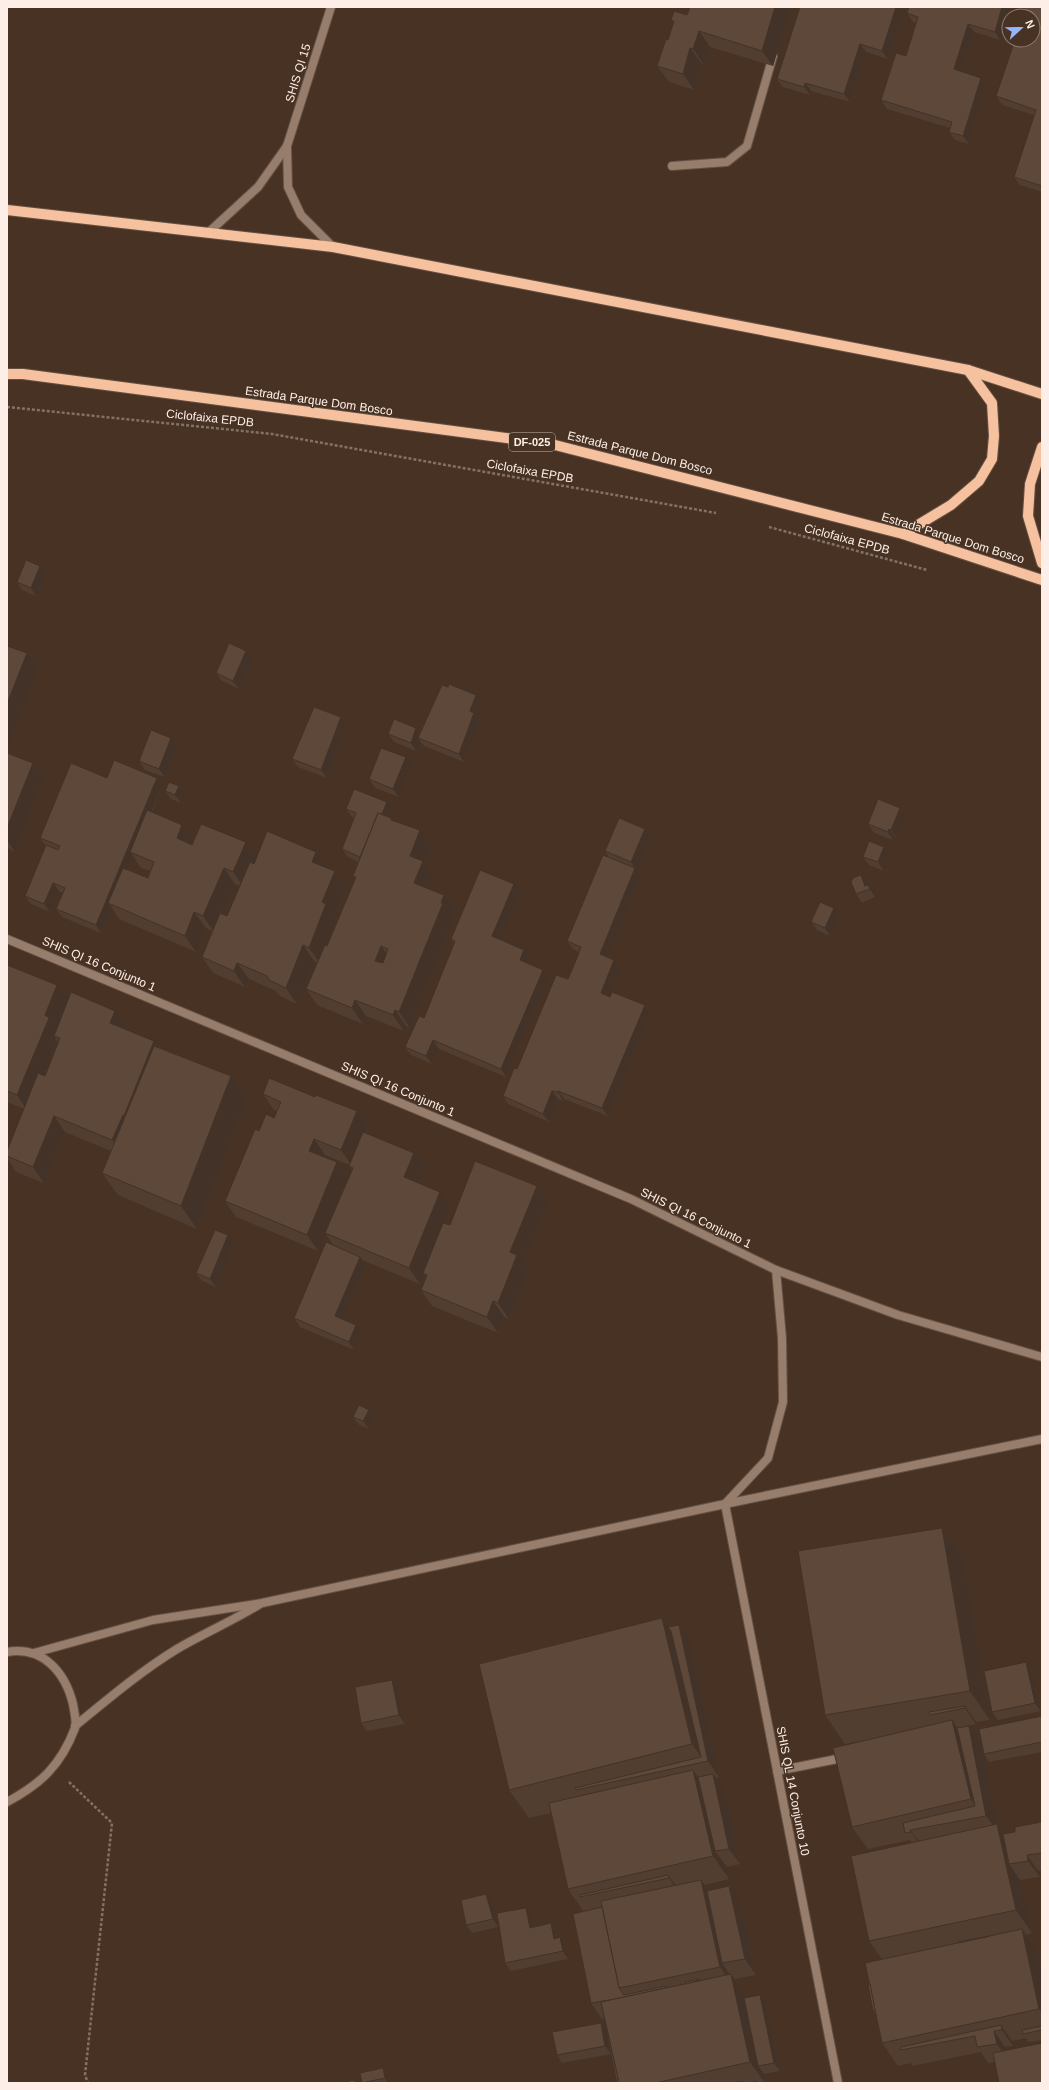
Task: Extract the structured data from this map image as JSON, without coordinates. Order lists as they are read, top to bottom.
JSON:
{
  "streets": {
    "main road": ["Estrada Parque Dom Bosco", "DF-025"],
    "street": ["SHIS QI 15", "SHIS QI 16 Conjunto 1", "SHIS QL 14 Conjunto 10"],
    "path": ["Ciclofaixa EPDB"]
  },
  "north": "right"
}
